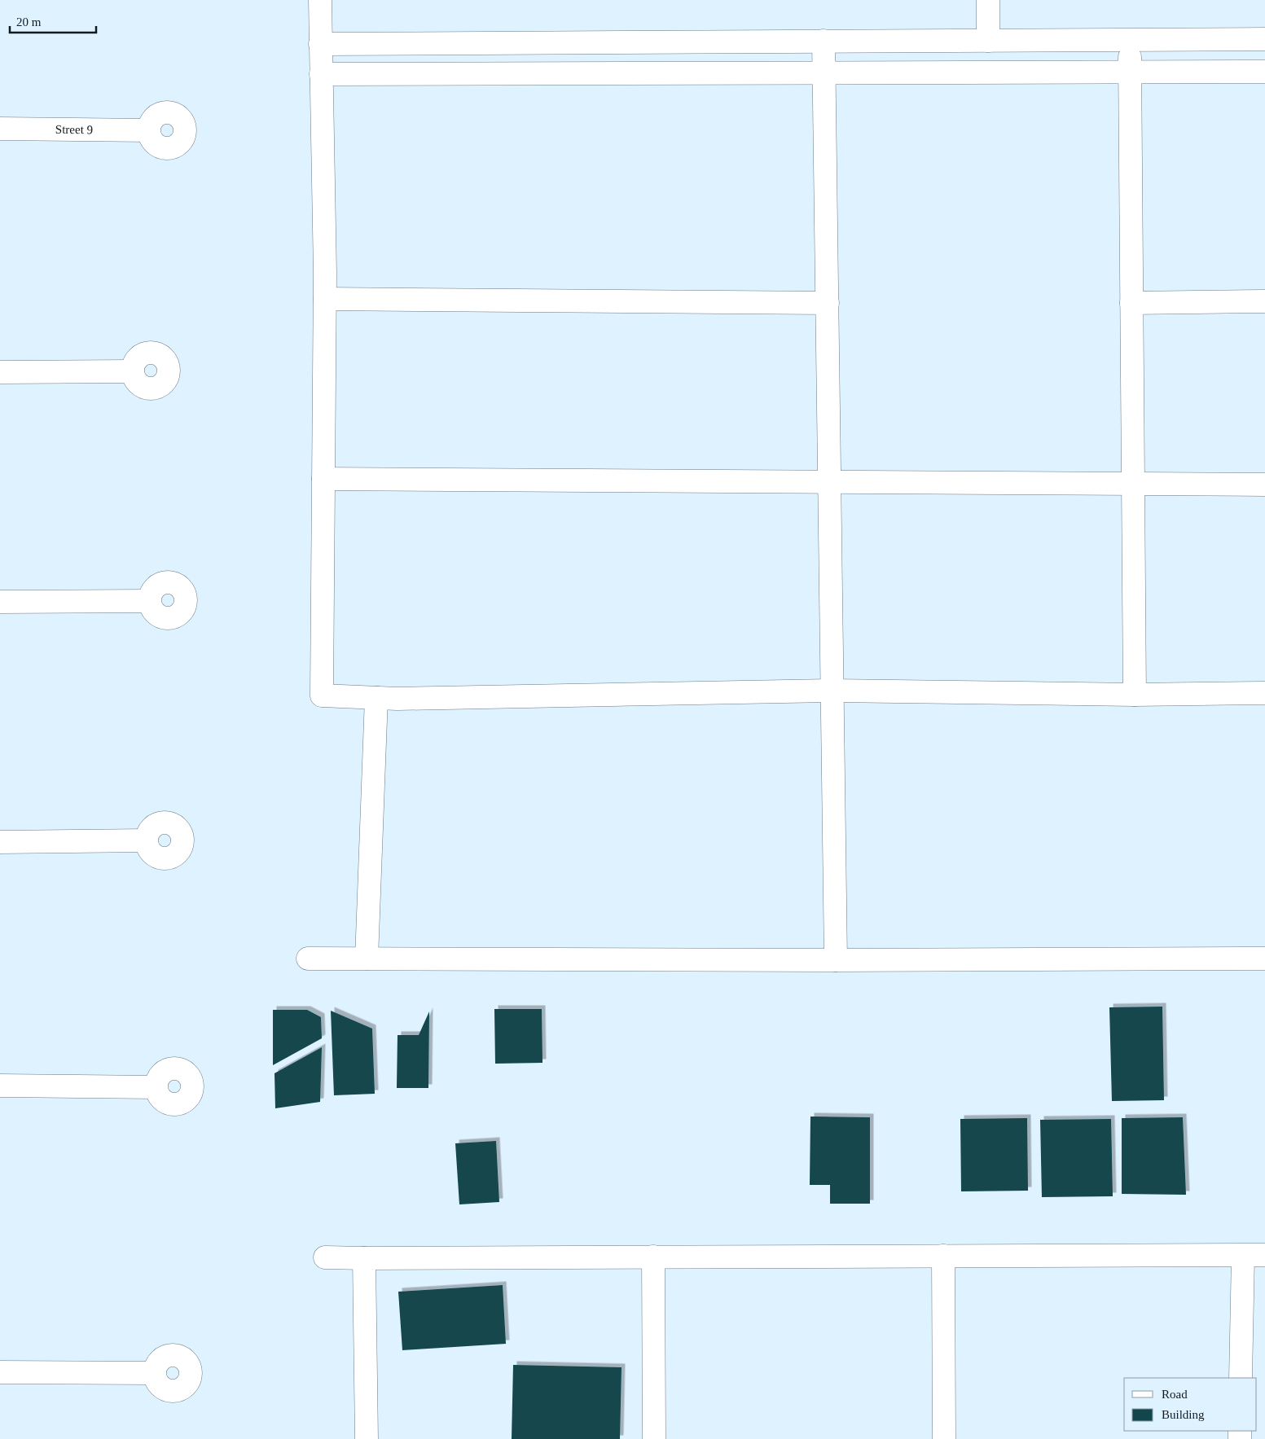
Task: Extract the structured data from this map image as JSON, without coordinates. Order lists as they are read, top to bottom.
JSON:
{
  "streets": {
    "street": ["Street 9"]
  },
  "legend": ["Road", "Building"],
  "scale_bar": "20 m"
}
